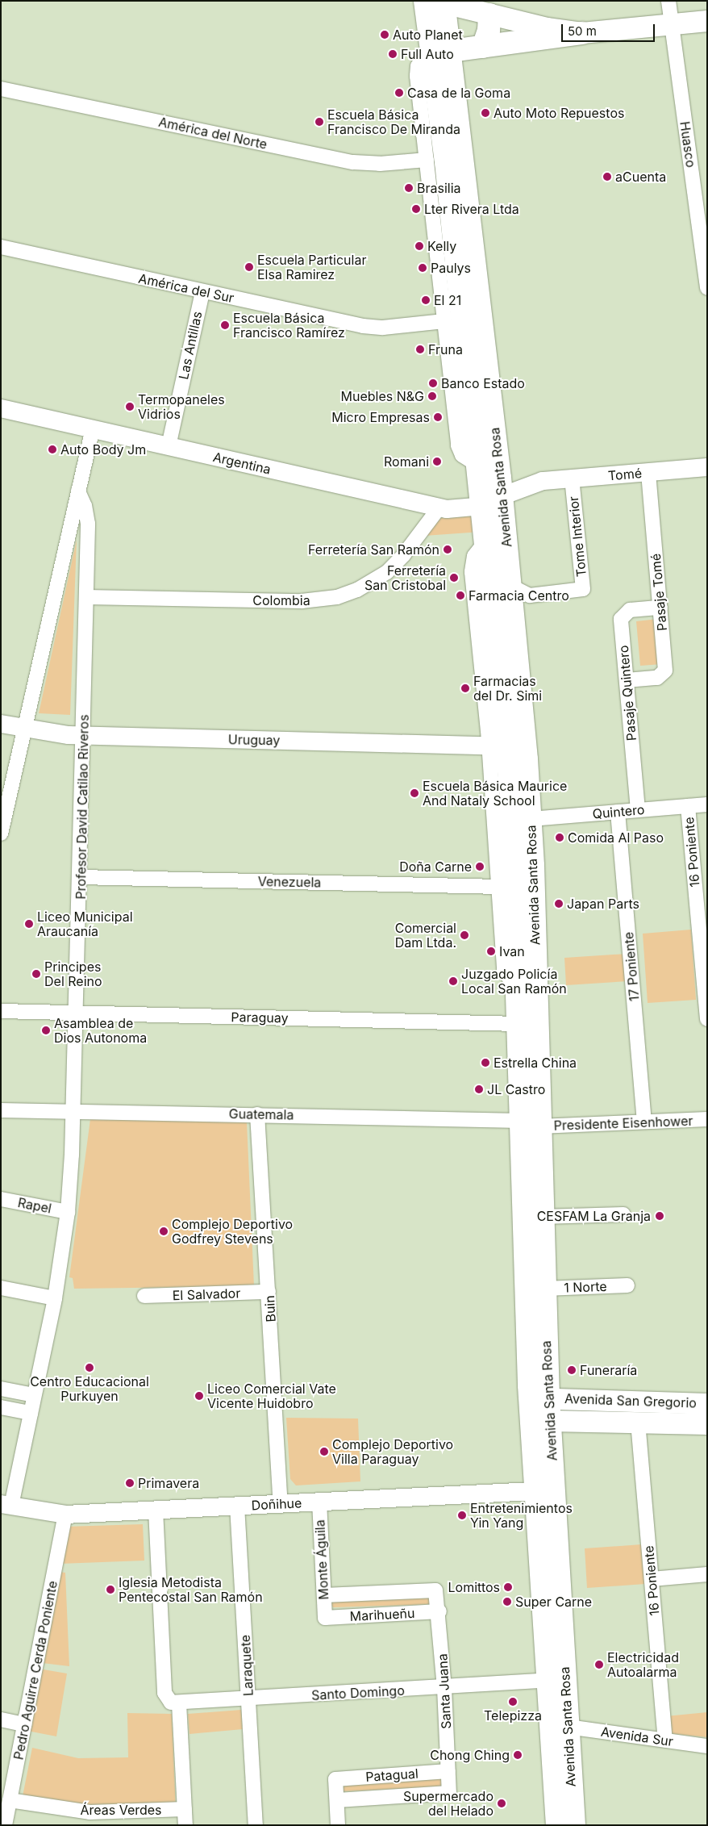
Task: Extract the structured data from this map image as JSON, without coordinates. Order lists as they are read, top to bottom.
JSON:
{
  "streets": {
    "main road": ["Avenida Santa Rosa", "Avenida San Gregorio"],
    "street": [
      "América del Norte",
      "Huasco",
      "América del Sur",
      "Las Antillas",
      "Argentina",
      "Tomé",
      "Tome Interior",
      "Pasaje Tomé",
      "Colombia",
      "Pasaje Quintero",
      "Uruguay",
      "Profesor David Catilao Riveros",
      "Quintero",
      "16 Poniente",
      "Venezuela",
      "17 Poniente",
      "Paraguay",
      "Guatemala",
      "Presidente Eisenhower",
      "Rapel",
      "1 Norte",
      "El Salvador",
      "Buin",
      "Doñihue",
      "Monte Águila",
      "Marihueñu",
      "Laraquete",
      "Pedro Aguirre Cerda Poniente",
      "Santa Juana",
      "Santo Domingo",
      "Avenida Sur",
      "Patagual",
      "Áreas Verdes"
    ]
  },
  "crossings": [
    ["América del Norte", "Avenida Santa Rosa"],
    ["América del Sur", "Las Antillas"],
    ["América del Sur", "Avenida Santa Rosa"],
    ["Las Antillas", "Argentina"],
    ["Argentina", "Tomé"],
    ["Argentina", "Avenida Santa Rosa"],
    ["Argentina", "Colombia"],
    ["Tomé", "Avenida Santa Rosa"],
    ["Tomé", "Tome Interior"],
    ["Tomé", "Pasaje Tomé"],
    ["Avenida Santa Rosa", "Tome Interior"],
    ["Avenida Santa Rosa", "Uruguay"],
    ["Avenida Santa Rosa", "Quintero"],
    ["Avenida Santa Rosa", "Venezuela"],
    ["Avenida Santa Rosa", "Paraguay"],
    ["Avenida Santa Rosa", "Guatemala"],
    ["Avenida Santa Rosa", "Presidente Eisenhower"],
    ["Avenida Santa Rosa", "1 Norte"],
    ["Avenida Santa Rosa", "Avenida San Gregorio"],
    ["Avenida Santa Rosa", "Doñihue"],
    ["Avenida Santa Rosa", "Santo Domingo"],
    ["Avenida Santa Rosa", "Avenida Sur"],
    ["Pasaje Tomé", "Pasaje Quintero"],
    ["Colombia", "Profesor David Catilao Riveros"],
    ["Pasaje Quintero", "Quintero"],
    ["Uruguay", "Profesor David Catilao Riveros"],
    ["Profesor David Catilao Riveros", "Venezuela"],
    ["Profesor David Catilao Riveros", "Paraguay"],
    ["Profesor David Catilao Riveros", "Guatemala"],
    ["Profesor David Catilao Riveros", "Rapel"],
    ["Profesor David Catilao Riveros", "Doñihue"],
    ["Quintero", "16 Poniente"],
    ["Quintero", "17 Poniente"],
    ["16 Poniente", "Avenida San Gregorio"],
    ["16 Poniente", "Avenida Sur"],
    ["17 Poniente", "Presidente Eisenhower"],
    ["Guatemala", "Presidente Eisenhower"],
    ["Guatemala", "Buin"],
    ["El Salvador", "Buin"],
    ["Buin", "Doñihue"],
    ["Doñihue", "Monte Águila"],
    ["Doñihue", "Laraquete"],
    ["Doñihue", "Pedro Aguirre Cerda Poniente"],
    ["Monte Águila", "Marihueñu"],
    ["Marihueñu", "Santa Juana"],
    ["Laraquete", "Santo Domingo"],
    ["Pedro Aguirre Cerda Poniente", "Áreas Verdes"],
    ["Santa Juana", "Santo Domingo"],
    ["Santa Juana", "Patagual"]
  ],
  "places": [
    "Auto Planet",
    "Full Auto",
    "Casa de la Goma",
    "Auto Moto Repuestos",
    "Escuela Básica Francisco De Miranda",
    "aCuenta",
    "Brasilia",
    "Lter Rivera Ltda",
    "Kelly",
    "Escuela Particular Elsa Ramirez",
    "Paulys",
    "El 21",
    "Escuela Básica Francisco Ramírez",
    "Fruna",
    "Banco Estado",
    "Muebles N&G",
    "Termopaneles Vidrios",
    "Micro Empresas",
    "Auto Body Jm",
    "Romani",
    "Ferretería San Ramón",
    "Ferretería San Cristobal",
    "Farmacia Centro",
    "Farmacias del Dr. Simi",
    "Escuela Básica Maurice And Nataly School",
    "Comida Al Paso",
    "Doña Carne",
    "Japan Parts",
    "Liceo Municipal Araucanía",
    "Comercial Dam Ltda.",
    "Ivan",
    "Principes Del Reino",
    "Juzgado Policía Local San Ramón",
    "Asamblea de Dios Autonoma",
    "Estrella China",
    "JL Castro",
    "CESFAM La Granja",
    "Complejo Deportivo Godfrey Stevens",
    "Centro Educacional Purkuyen",
    "Funeraría",
    "Liceo Comercial Vate Vicente Huidobro",
    "Complejo Deportivo Villa Paraguay",
    "Primavera",
    "Entretenimientos Yin Yang",
    "Lomittos",
    "Iglesia Metodista Pentecostal San Ramón",
    "Super Carne",
    "Electricidad Autoalarma",
    "Telepizza",
    "Chong Ching",
    "Supermercado del Helado"
  ],
  "scale_bar": "50 m"
}
